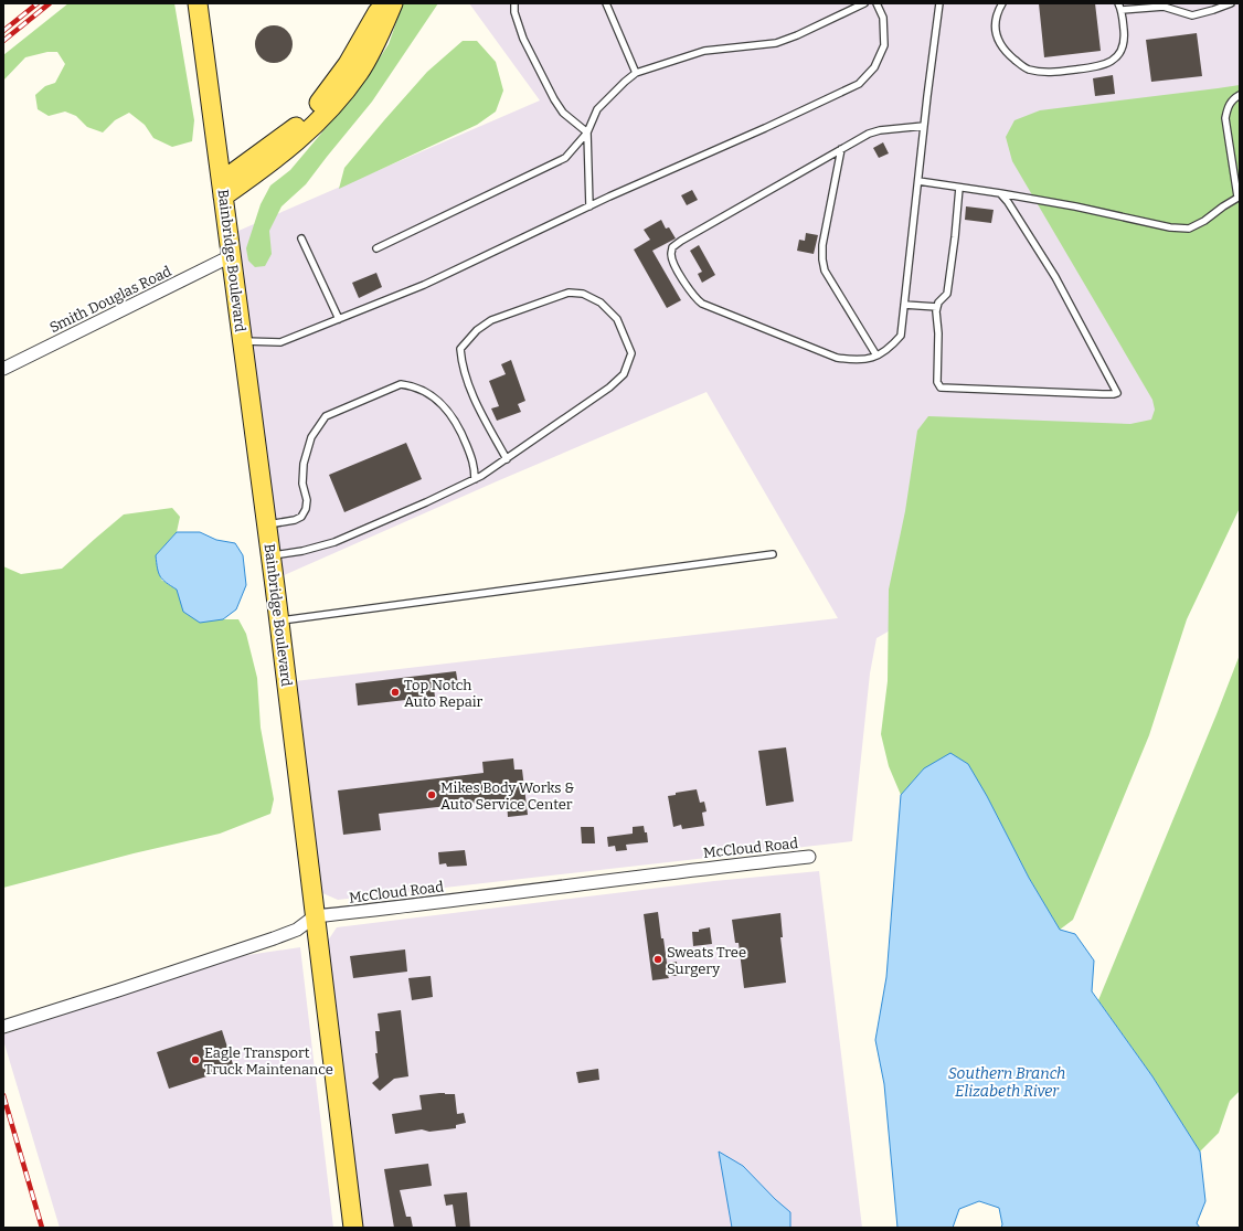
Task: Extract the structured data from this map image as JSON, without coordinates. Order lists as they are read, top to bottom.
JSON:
{
  "streets": {
    "main road": ["Bainbridge Boulevard"],
    "street": ["Smith Douglas Road", "McCloud Road"]
  },
  "crossings": [
    ["Bainbridge Boulevard", "Smith Douglas Road"],
    ["Bainbridge Boulevard", "McCloud Road"]
  ],
  "water": ["Southern Branch Elizabeth River"],
  "places": [
    "Top Notch Auto Repair",
    "Mikes Body Works & Auto Service Center",
    "Sweats Tree Surgery",
    "Eagle Transport Truck Maintenance"
  ]
}
